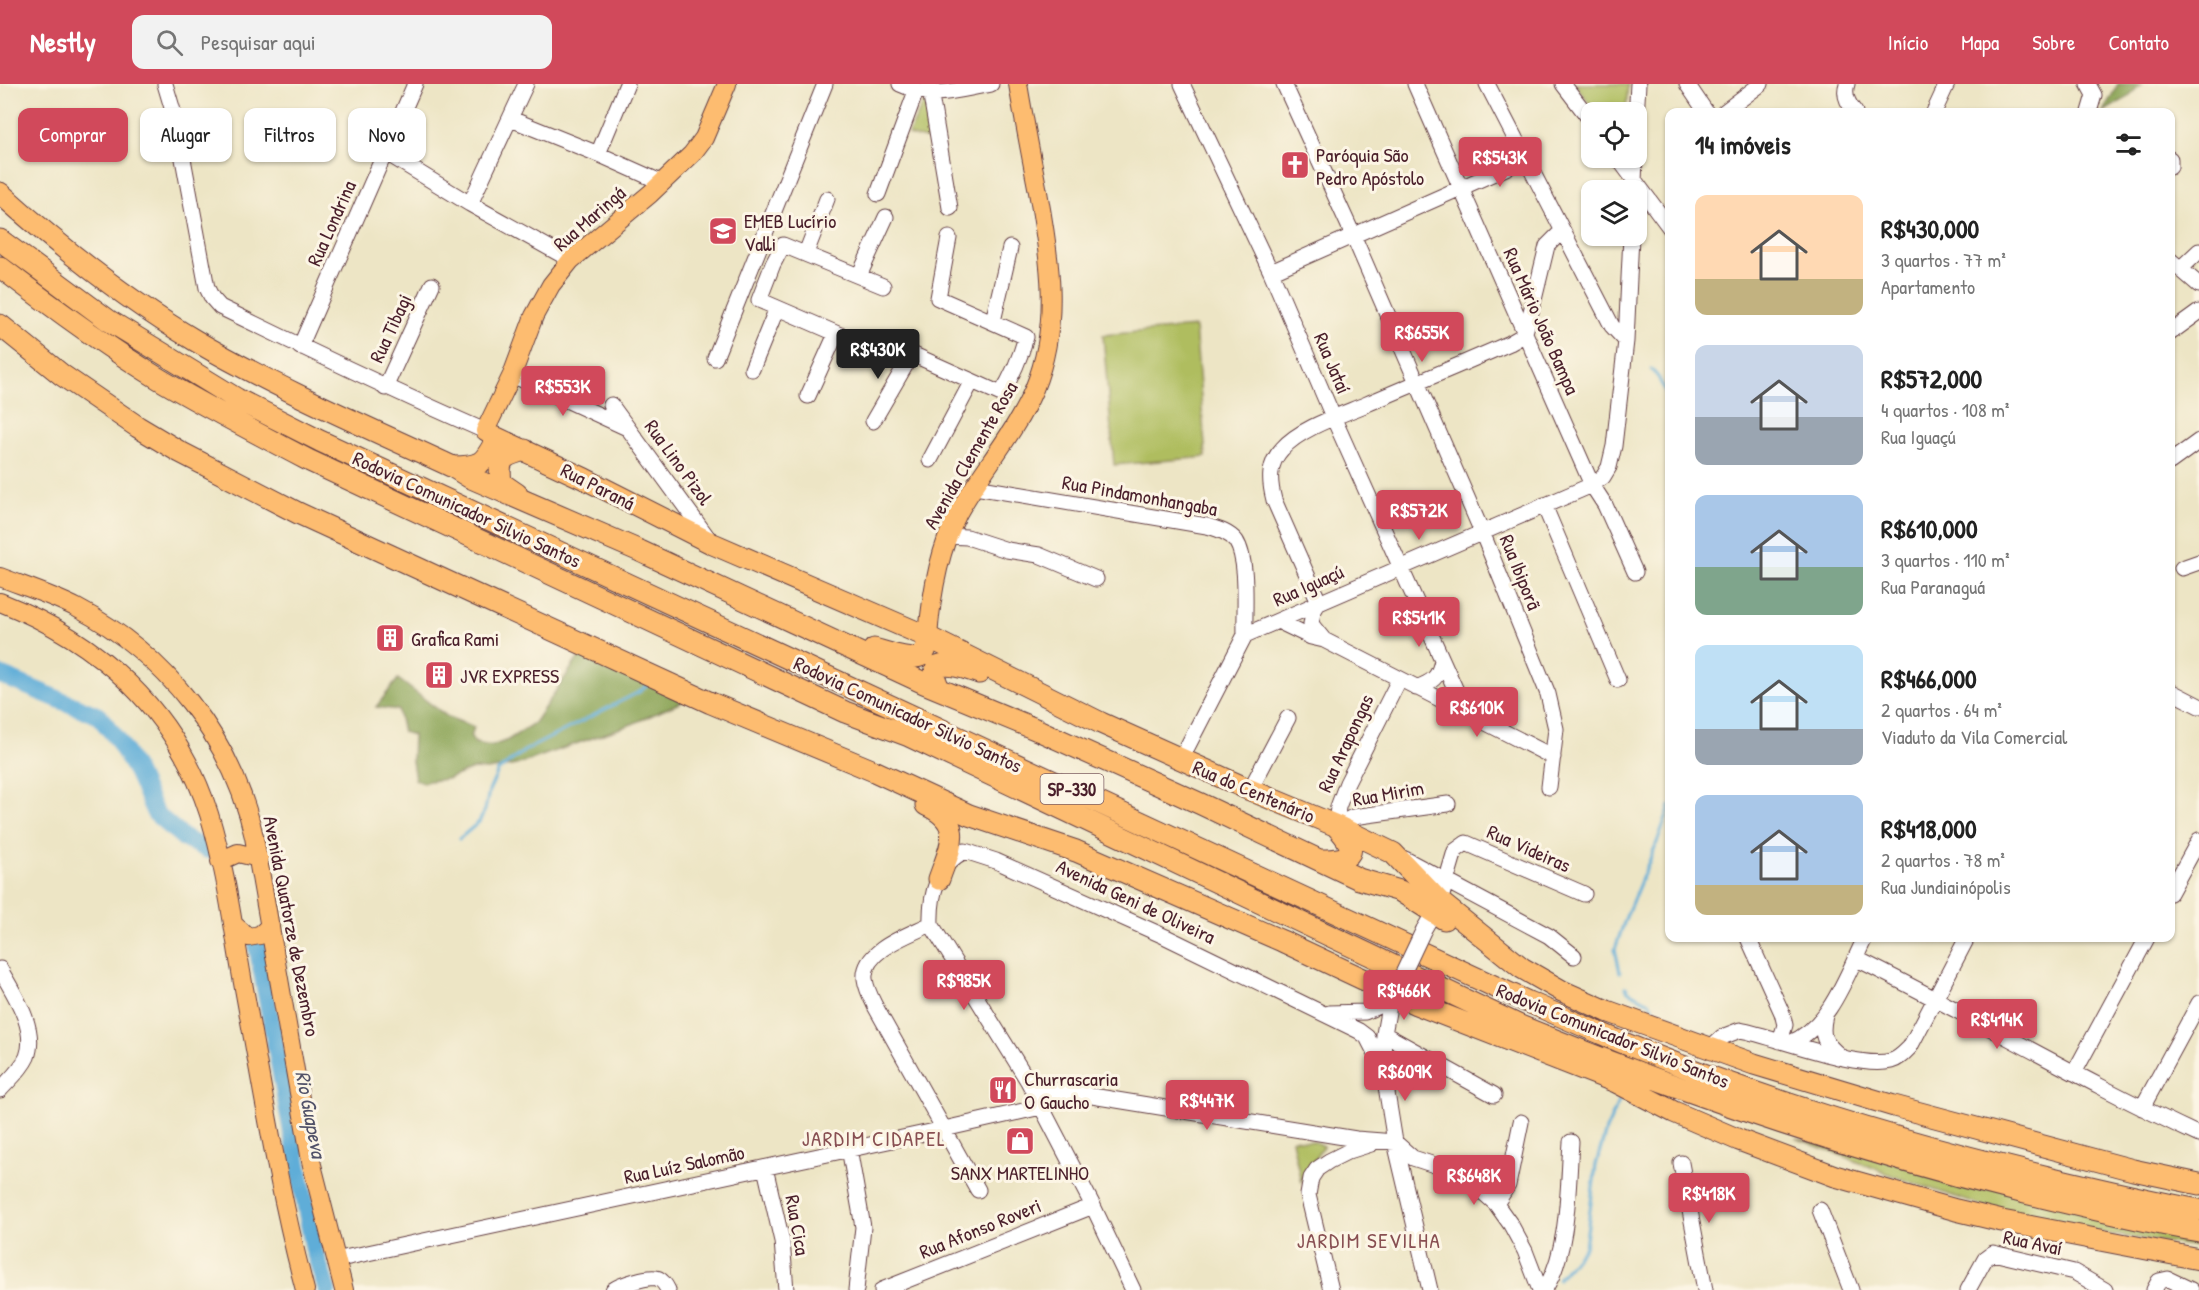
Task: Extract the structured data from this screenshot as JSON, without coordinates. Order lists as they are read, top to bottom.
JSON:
{
  "streets": {
    "highway": [
      "Rua Paraná",
      "Rodovia Comunicador Silvio Santos",
      "SP-330",
      "Rua do Centenário"
    ],
    "main road": ["Rua Maringá", "Avenida Clemente Rosa", "Avenida Quatorze de Dezembro"],
    "street": [
      "Rua Londrina",
      "Rua Mário João Bampa",
      "Rua Tibagi",
      "Rua Jataí",
      "Rua Lino Pizol",
      "Rua Pindamonhangaba",
      "Rua Ibiporã",
      "Rua Iguaçú",
      "Rua Arapongas",
      "Rua Mirim",
      "Rua Videiras",
      "Avenida Geni de Oliveira",
      "Rua Luíz Salomão",
      "Rua Cica",
      "Rua Afonso Roveri",
      "Rua Avaí"
    ]
  },
  "crossings": [
    ["Rua Maringá", "Rua Paraná"],
    ["Rua Londrina", "Rua Paraná"],
    ["Rua Mário João Bampa", "Rua Iguaçú"],
    ["Rua Tibagi", "Rua Paraná"],
    ["Rua Jataí", "Rua Iguaçú"],
    ["Avenida Clemente Rosa", "Rua Paraná"],
    ["Avenida Clemente Rosa", "Rua Pindamonhangaba"],
    ["Avenida Clemente Rosa", "Rua do Centenário"],
    ["Rua Lino Pizol", "Rua Paraná"],
    ["Rua Paraná", "Rua do Centenário"],
    ["Rua Pindamonhangaba", "Rua Iguaçú"],
    ["Rua Ibiporã", "Rua Iguaçú"],
    ["Rua Arapongas", "Rua do Centenário"],
    ["Rua Arapongas", "Rua Mirim"],
    ["Rua do Centenário", "Rua Mirim"],
    ["Rua do Centenário", "Rua Videiras"],
    ["Avenida Quatorze de Dezembro", "Rua Luíz Salomão"],
    ["Rua Luíz Salomão", "Rua Cica"]
  ],
  "districts": ["JARDIM CIDAPEL", "JARDIM SEVILHA"],
  "water": ["Rio Guapeva"],
  "places": {
    "church": ["Paróquia São Pedro Apóstolo"],
    "school or university": ["EMEB Lucírio Valli"],
    "building": ["Grafica Rami", "JVR EXPRESS"],
    "restaurant": ["Churrascaria O Gaucho"],
    "shop": ["SANX MARTELINHO"]
  },
  "page": {
    "header": "Nestly",
    "search": "Pesquisar aqui",
    "nav": [
      "Início",
      "Mapa",
      "Sobre",
      "Contato"
    ],
    "chip": [
      "Comprar",
      "Alugar",
      "Filtros",
      "Novo"
    ],
    "heading": "14 imóveis",
    "price": [
      "R$543K",
      "R$655K",
      "R$430K",
      "R$553K",
      "R$572K",
      "R$541K",
      "R$610K",
      "R$985K",
      "R$466K",
      "R$414K",
      "R$609K",
      "R$447K",
      "R$648K",
      "R$418K"
    ],
    "list": [
      {
        "name": "R$430,000",
        "note": "3 quartos · 77 m² · Apartamento"
      },
      {
        "name": "R$572,000",
        "note": "4 quartos · 108 m² · Rua Iguaçú"
      },
      {
        "name": "R$610,000",
        "note": "3 quartos · 110 m² · Rua Paranaguá"
      },
      {
        "name": "R$466,000",
        "note": "2 quartos · 64 m² · Viaduto da Vila Comercial"
      },
      {
        "name": "R$418,000",
        "note": "2 quartos · 78 m² · Rua Jundiainópolis"
      }
    ]
  }
}
